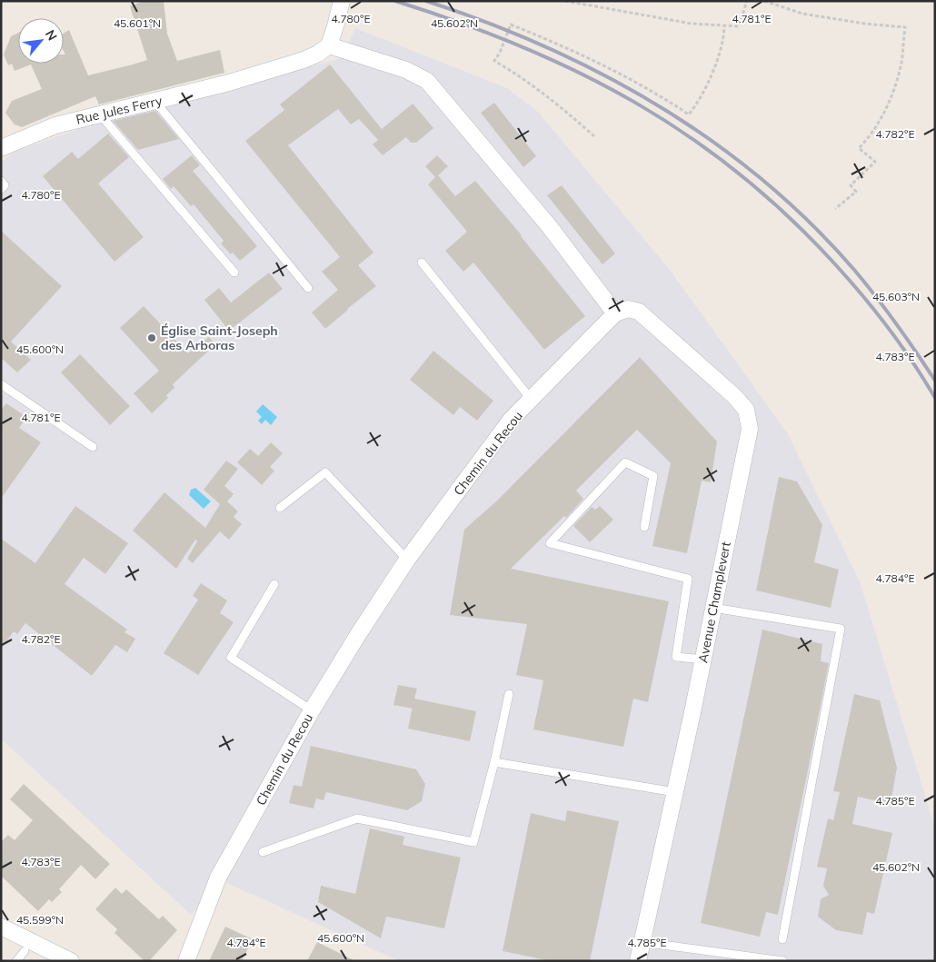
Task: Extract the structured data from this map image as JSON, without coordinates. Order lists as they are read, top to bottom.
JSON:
{
  "streets": {
    "street": ["Rue Jules Ferry", "Chemin du Recou", "Avenue Champlevert"]
  },
  "crossings": [
    ["Chemin du Recou", "Avenue Champlevert"]
  ],
  "places": ["Église Saint-Joseph des Arboras"],
  "north": "top right",
  "coordinates": [
    "4.780°E",
    "4.781°E",
    "45.601°N",
    "45.602°N",
    "4.782°E",
    "45.603°N",
    "45.600°N",
    "4.783°E",
    "4.784°E",
    "4.785°E",
    "45.599°N"
  ]
}
